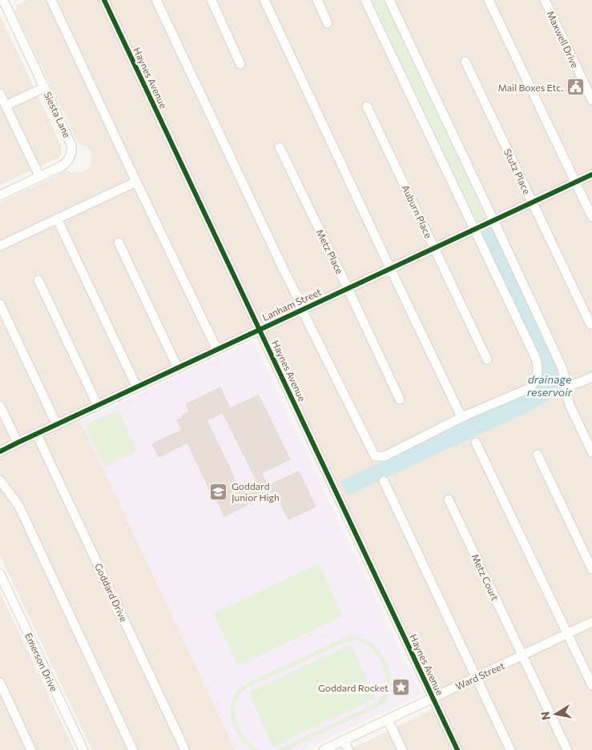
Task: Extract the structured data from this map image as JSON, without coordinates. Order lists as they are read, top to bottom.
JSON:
{
  "streets": {
    "street": [
      "Maxwell Drive",
      "Haynes Avenue",
      "Siesta Lane",
      "Stutz Place",
      "Auburn Place",
      "Metz Place",
      "Lanham Street",
      "Metz Court",
      "Goddard Drive",
      "Emerson Drive",
      "Ward Street"
    ]
  },
  "crossings": [
    ["Haynes Avenue", "Lanham Street"],
    ["Haynes Avenue", "Ward Street"],
    ["Stutz Place", "Lanham Street"],
    ["Auburn Place", "Lanham Street"],
    ["Metz Place", "Lanham Street"],
    ["Lanham Street", "Goddard Drive"],
    ["Metz Court", "Ward Street"]
  ],
  "water": ["drainage reservoir"],
  "places": {
    "public building": ["Mail Boxes Etc."],
    "school or university": ["Goddard Junior High"],
    "place": ["Goddard Rocket"]
  },
  "north": "left"
}
